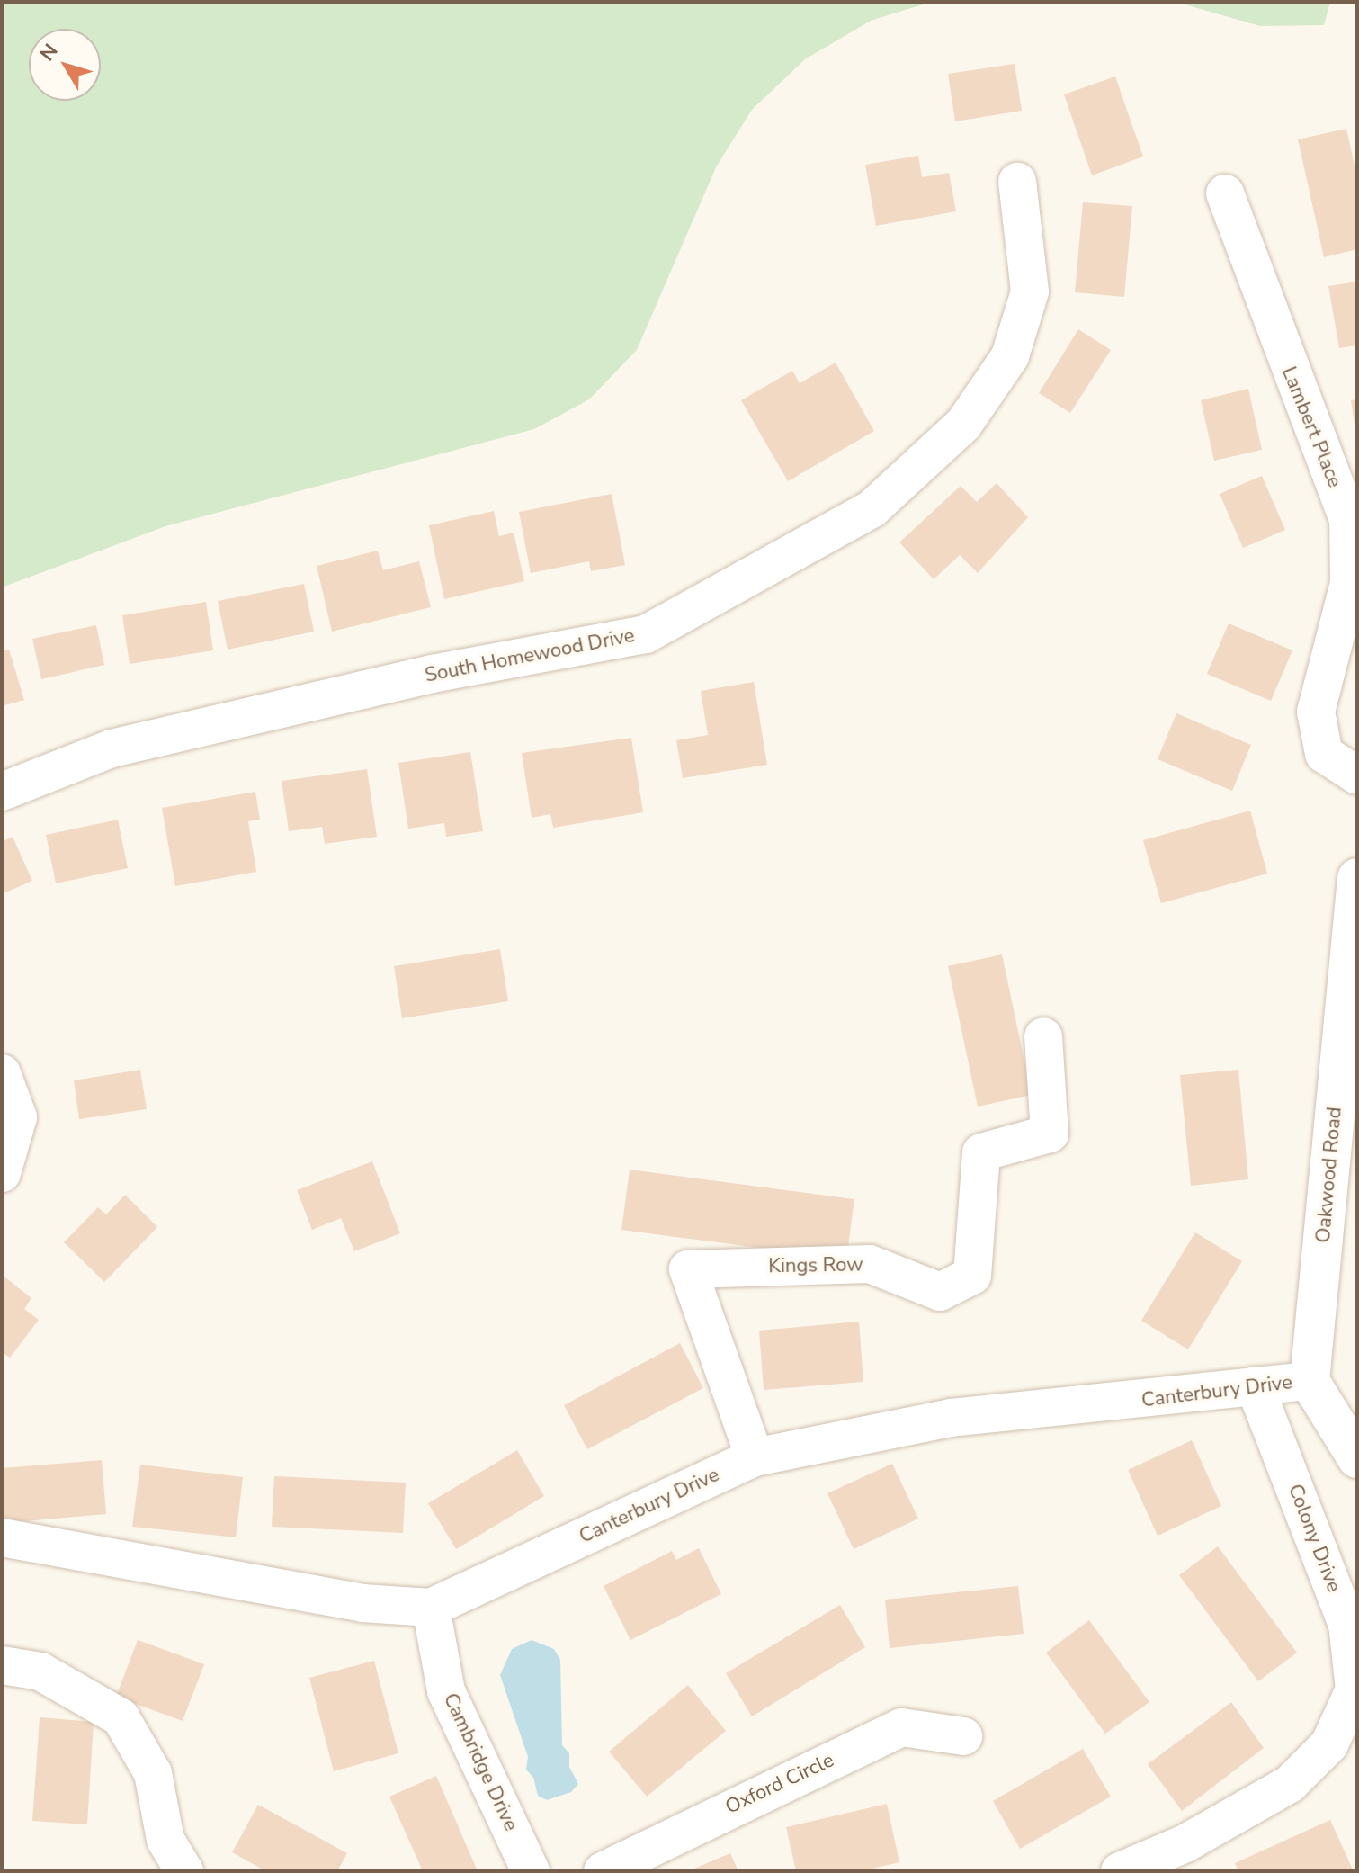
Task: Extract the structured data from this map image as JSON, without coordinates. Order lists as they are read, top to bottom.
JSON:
{
  "streets": {
    "street": [
      "Lambert Place",
      "South Homewood Drive",
      "Oakwood Road",
      "Kings Row",
      "Canterbury Drive",
      "Colony Drive",
      "Cambridge Drive",
      "Oxford Circle"
    ]
  },
  "crossings": [
    ["Oakwood Road", "Canterbury Drive"],
    ["Kings Row", "Canterbury Drive"],
    ["Canterbury Drive", "Colony Drive"],
    ["Canterbury Drive", "Cambridge Drive"]
  ],
  "north": "top left"
}
